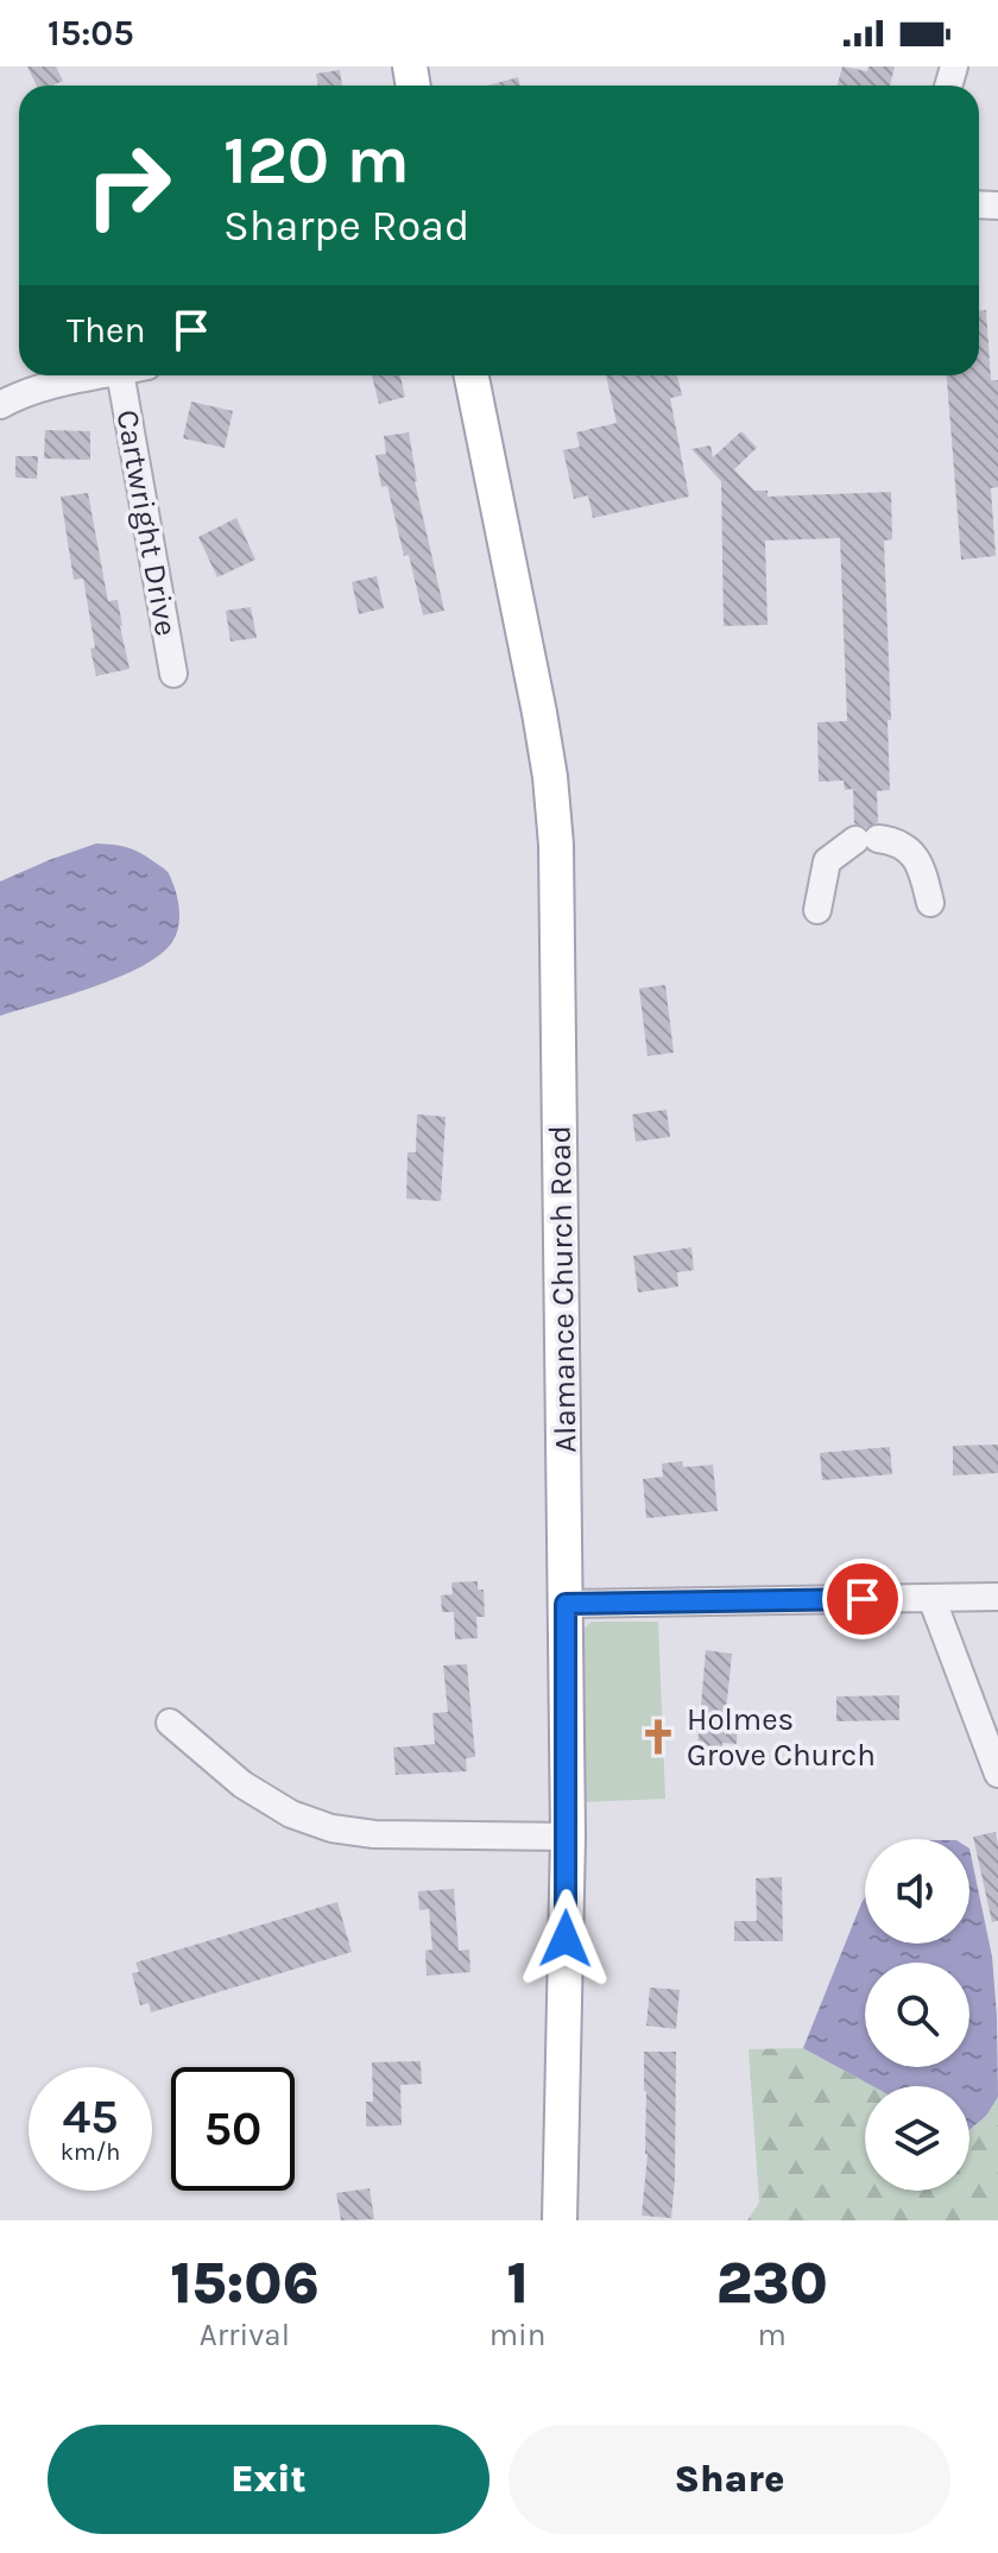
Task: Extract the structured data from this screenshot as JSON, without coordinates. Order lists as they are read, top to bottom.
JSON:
{
  "streets": {
    "main road": ["Alamance Church Road"],
    "street": ["Cartwright Drive"]
  },
  "places": {
    "church": ["Holmes Grove Church"]
  },
  "page": {
    "status": "15:05",
    "turn": ["120 m", "Sharpe Road"],
    "then": "Then",
    "speed": "45 km/h",
    "limit": "50",
    "eta": [
      "15:06",
      "Arrival",
      "1",
      "min",
      "230",
      "m"
    ],
    "buttons": ["Exit", "Share"]
  }
}
